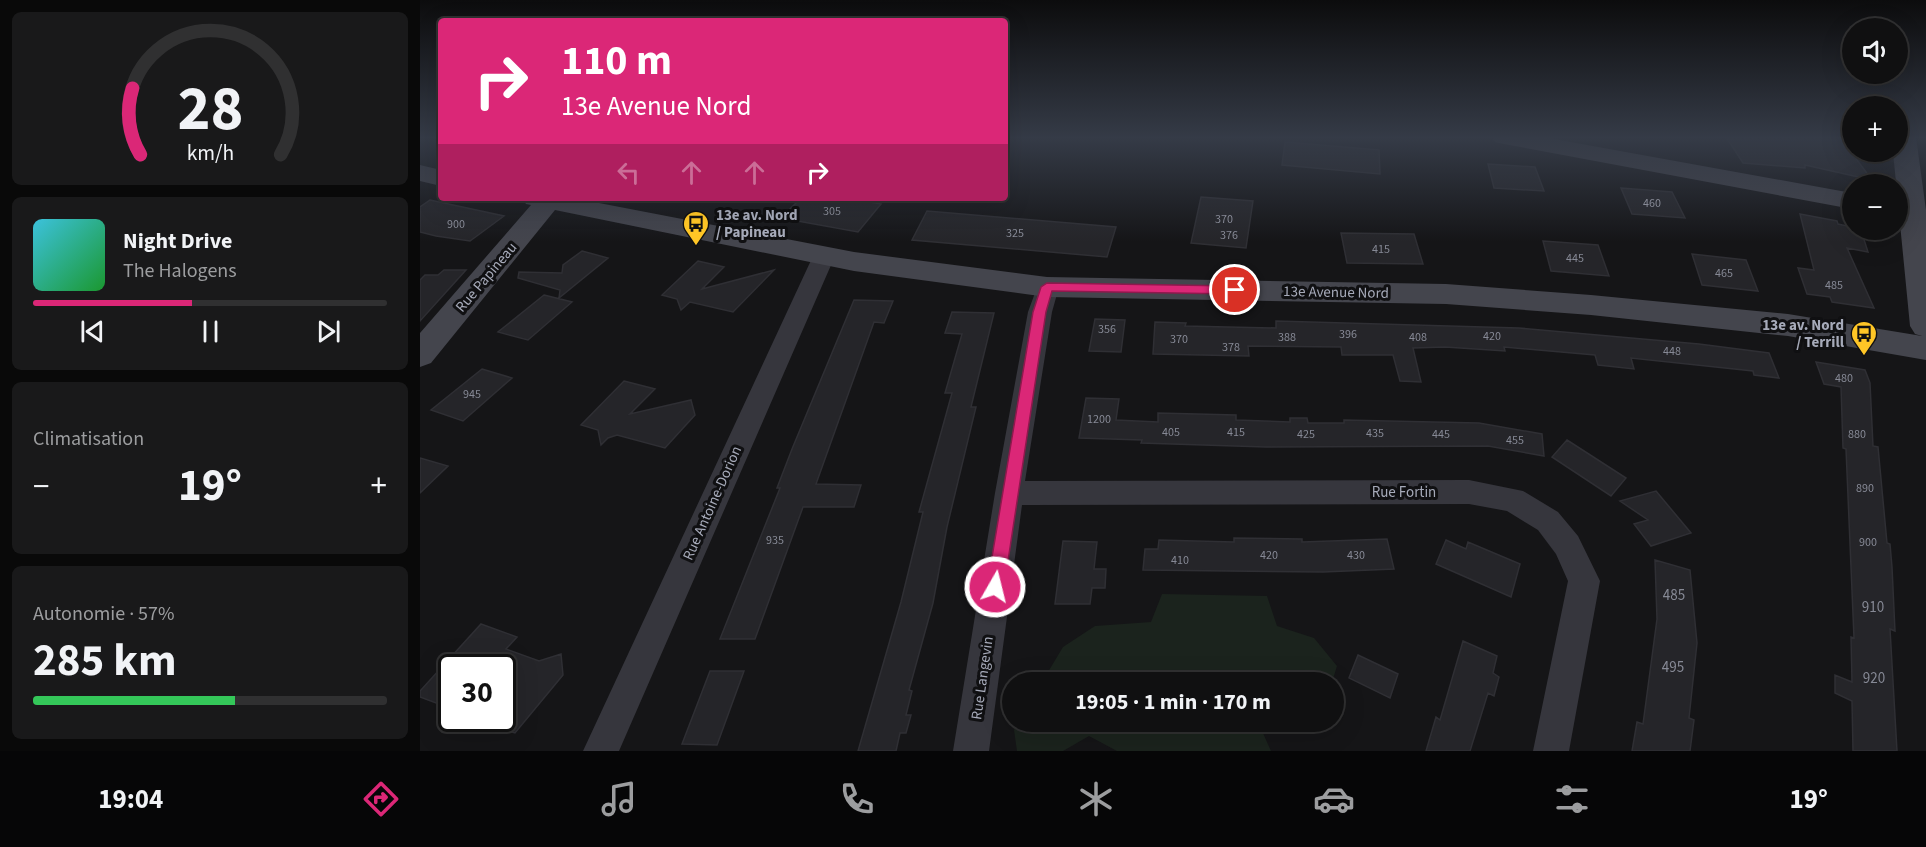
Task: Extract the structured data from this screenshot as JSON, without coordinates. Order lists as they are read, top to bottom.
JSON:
{
  "streets": {
    "main road": ["Rue Papineau", "13e Avenue Nord"],
    "street": ["Rue Fortin", "Rue Antoine-Dorion", "Rue Langevin"]
  },
  "crossings": [
    ["13e Avenue Nord", "Rue Antoine-Dorion"],
    ["13e Avenue Nord", "Rue Langevin"],
    ["Rue Fortin", "Rue Langevin"]
  ],
  "places": {
    "bus stop": ["13e av. Nord / Papineau", "13e av. Nord / Terrill"]
  },
  "house_numbers": [
    "460",
    "305",
    "370",
    "900",
    "325",
    "376",
    "415",
    "445",
    "465",
    "485",
    "356",
    "396",
    "420",
    "388",
    "408",
    "370",
    "378",
    "448",
    "480",
    "945",
    "1200",
    "405",
    "415",
    "435",
    "425",
    "445",
    "880",
    "455",
    "890",
    "935",
    "900",
    "420",
    "430",
    "410",
    "485",
    "910",
    "495",
    "920"
  ],
  "page": {
    "map_buttons": ["+", "−"],
    "turn": ["110 m", "13e Avenue Nord"],
    "song": ["Night Drive", "The Halogens"],
    "tile": [
      "Climatisation",
      ["Autonomie · 57%", "285 km"]
    ],
    "heat": ["−", "19°", "+"],
    "limit": "30",
    "trip": "19:05 · 1 min · 170 m",
    "tabs": ["19:04", "19°"],
    "gauge": ["28", "km/h"]
  }
}
